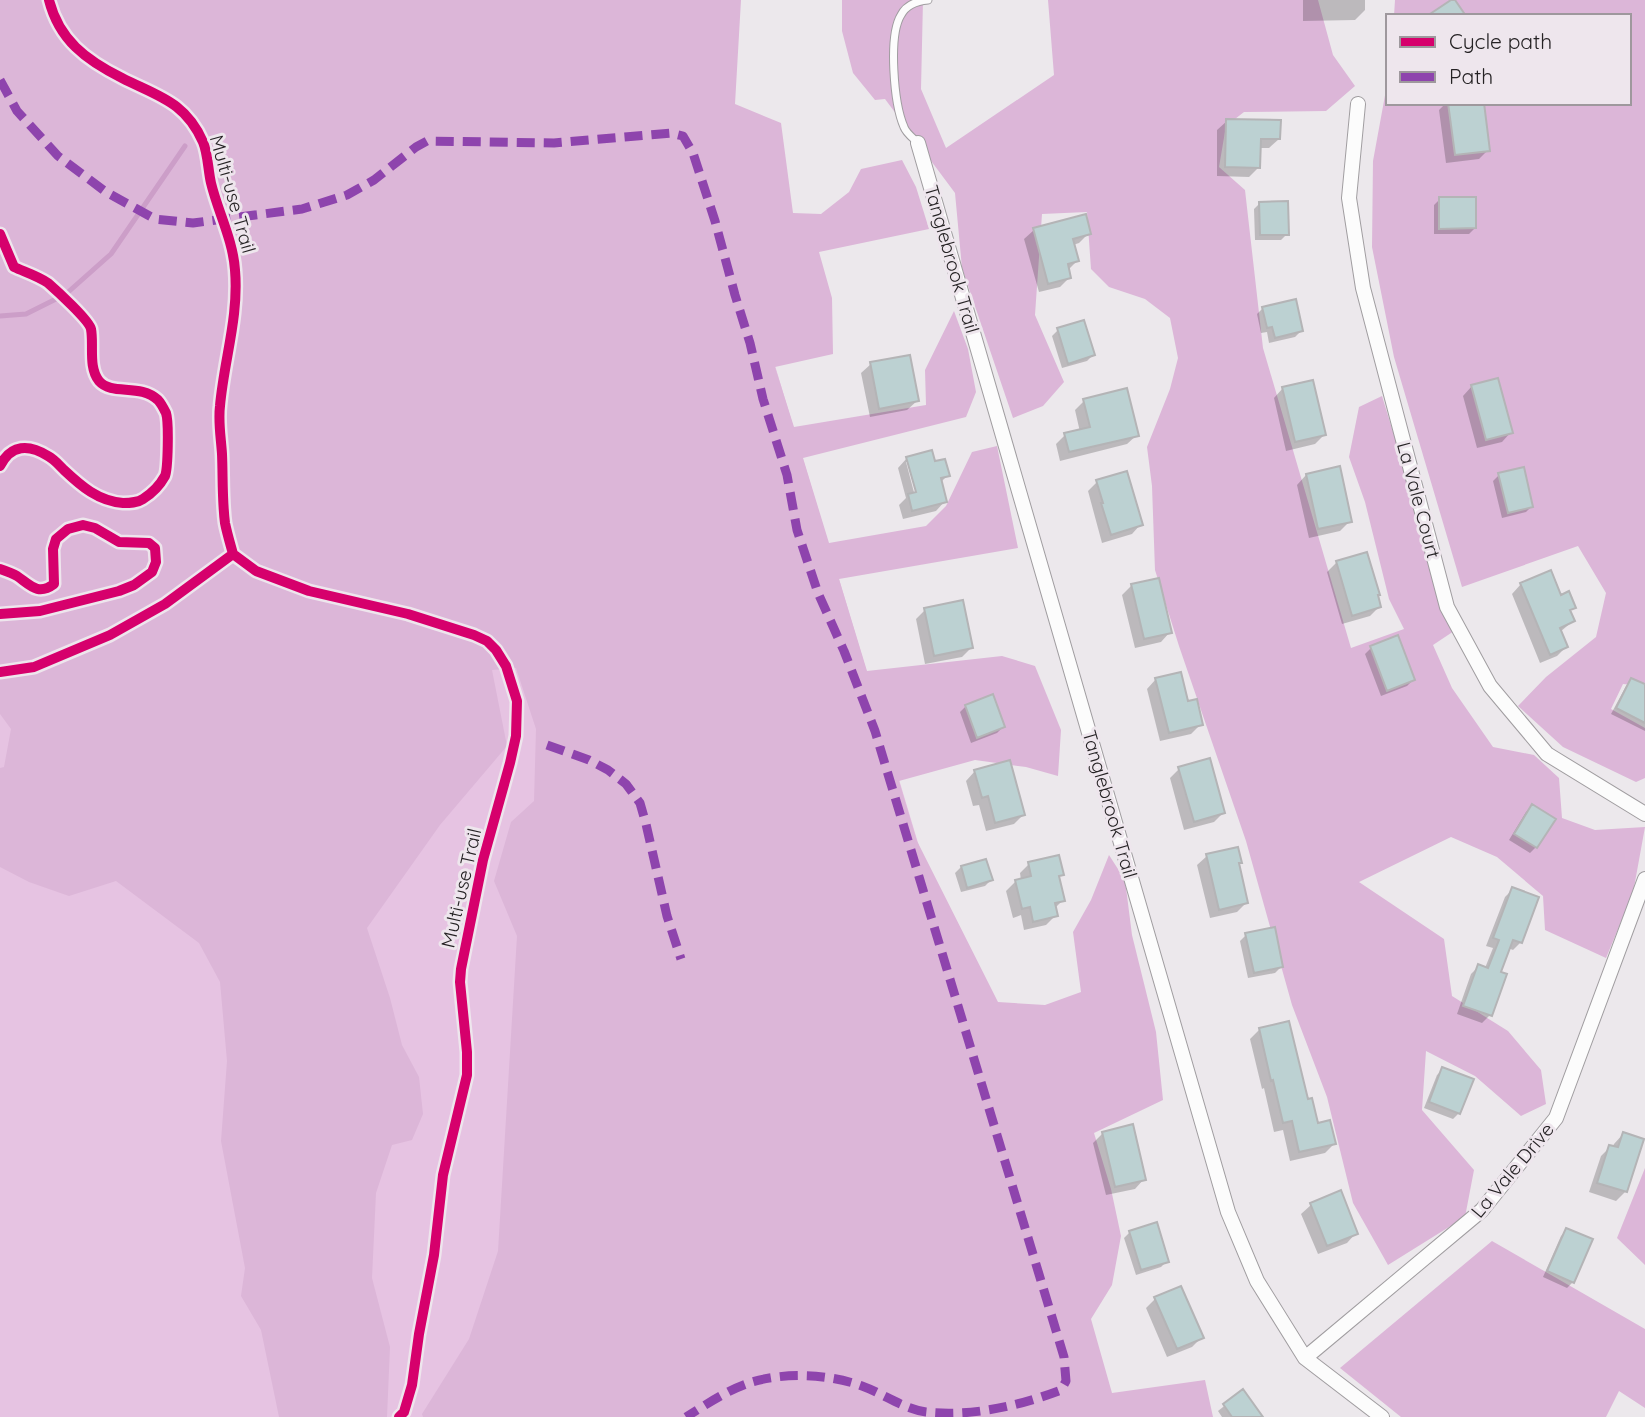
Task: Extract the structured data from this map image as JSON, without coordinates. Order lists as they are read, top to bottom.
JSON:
{
  "streets": {
    "street": ["Tanglebrook Trail", "La Vale Court", "La Vale Drive"],
    "cycle path": ["Multi-use Trail"]
  },
  "crossings": [
    ["Tanglebrook Trail", "La Vale Drive"]
  ],
  "legend": ["Cycle path", "Path"]
}
